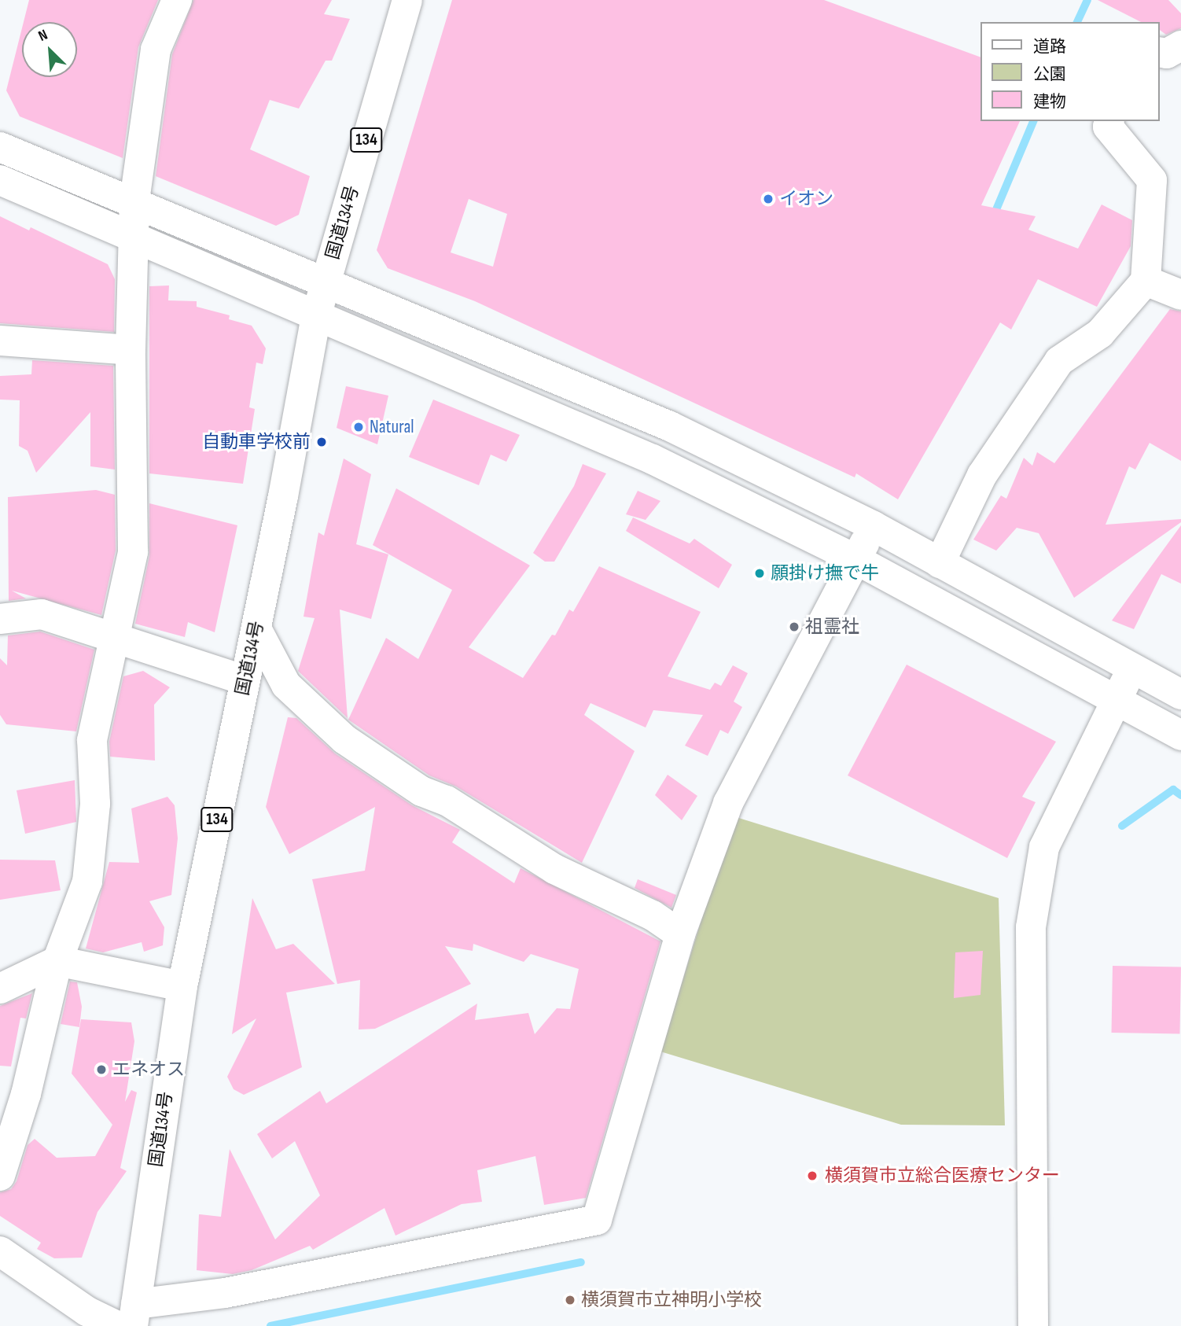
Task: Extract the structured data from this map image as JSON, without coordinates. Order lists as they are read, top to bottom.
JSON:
{
  "streets": {
    "main road": ["134", "国道134号"]
  },
  "places": [
    "イオン",
    "Natural",
    "自動車学校前",
    "願掛け撫で牛",
    "祖霊社",
    "エネオス",
    "横須賀市立総合医療センター",
    "横須賀市立神明小学校"
  ],
  "legend": ["道路", "公園", "建物"],
  "north": "top left"
}
